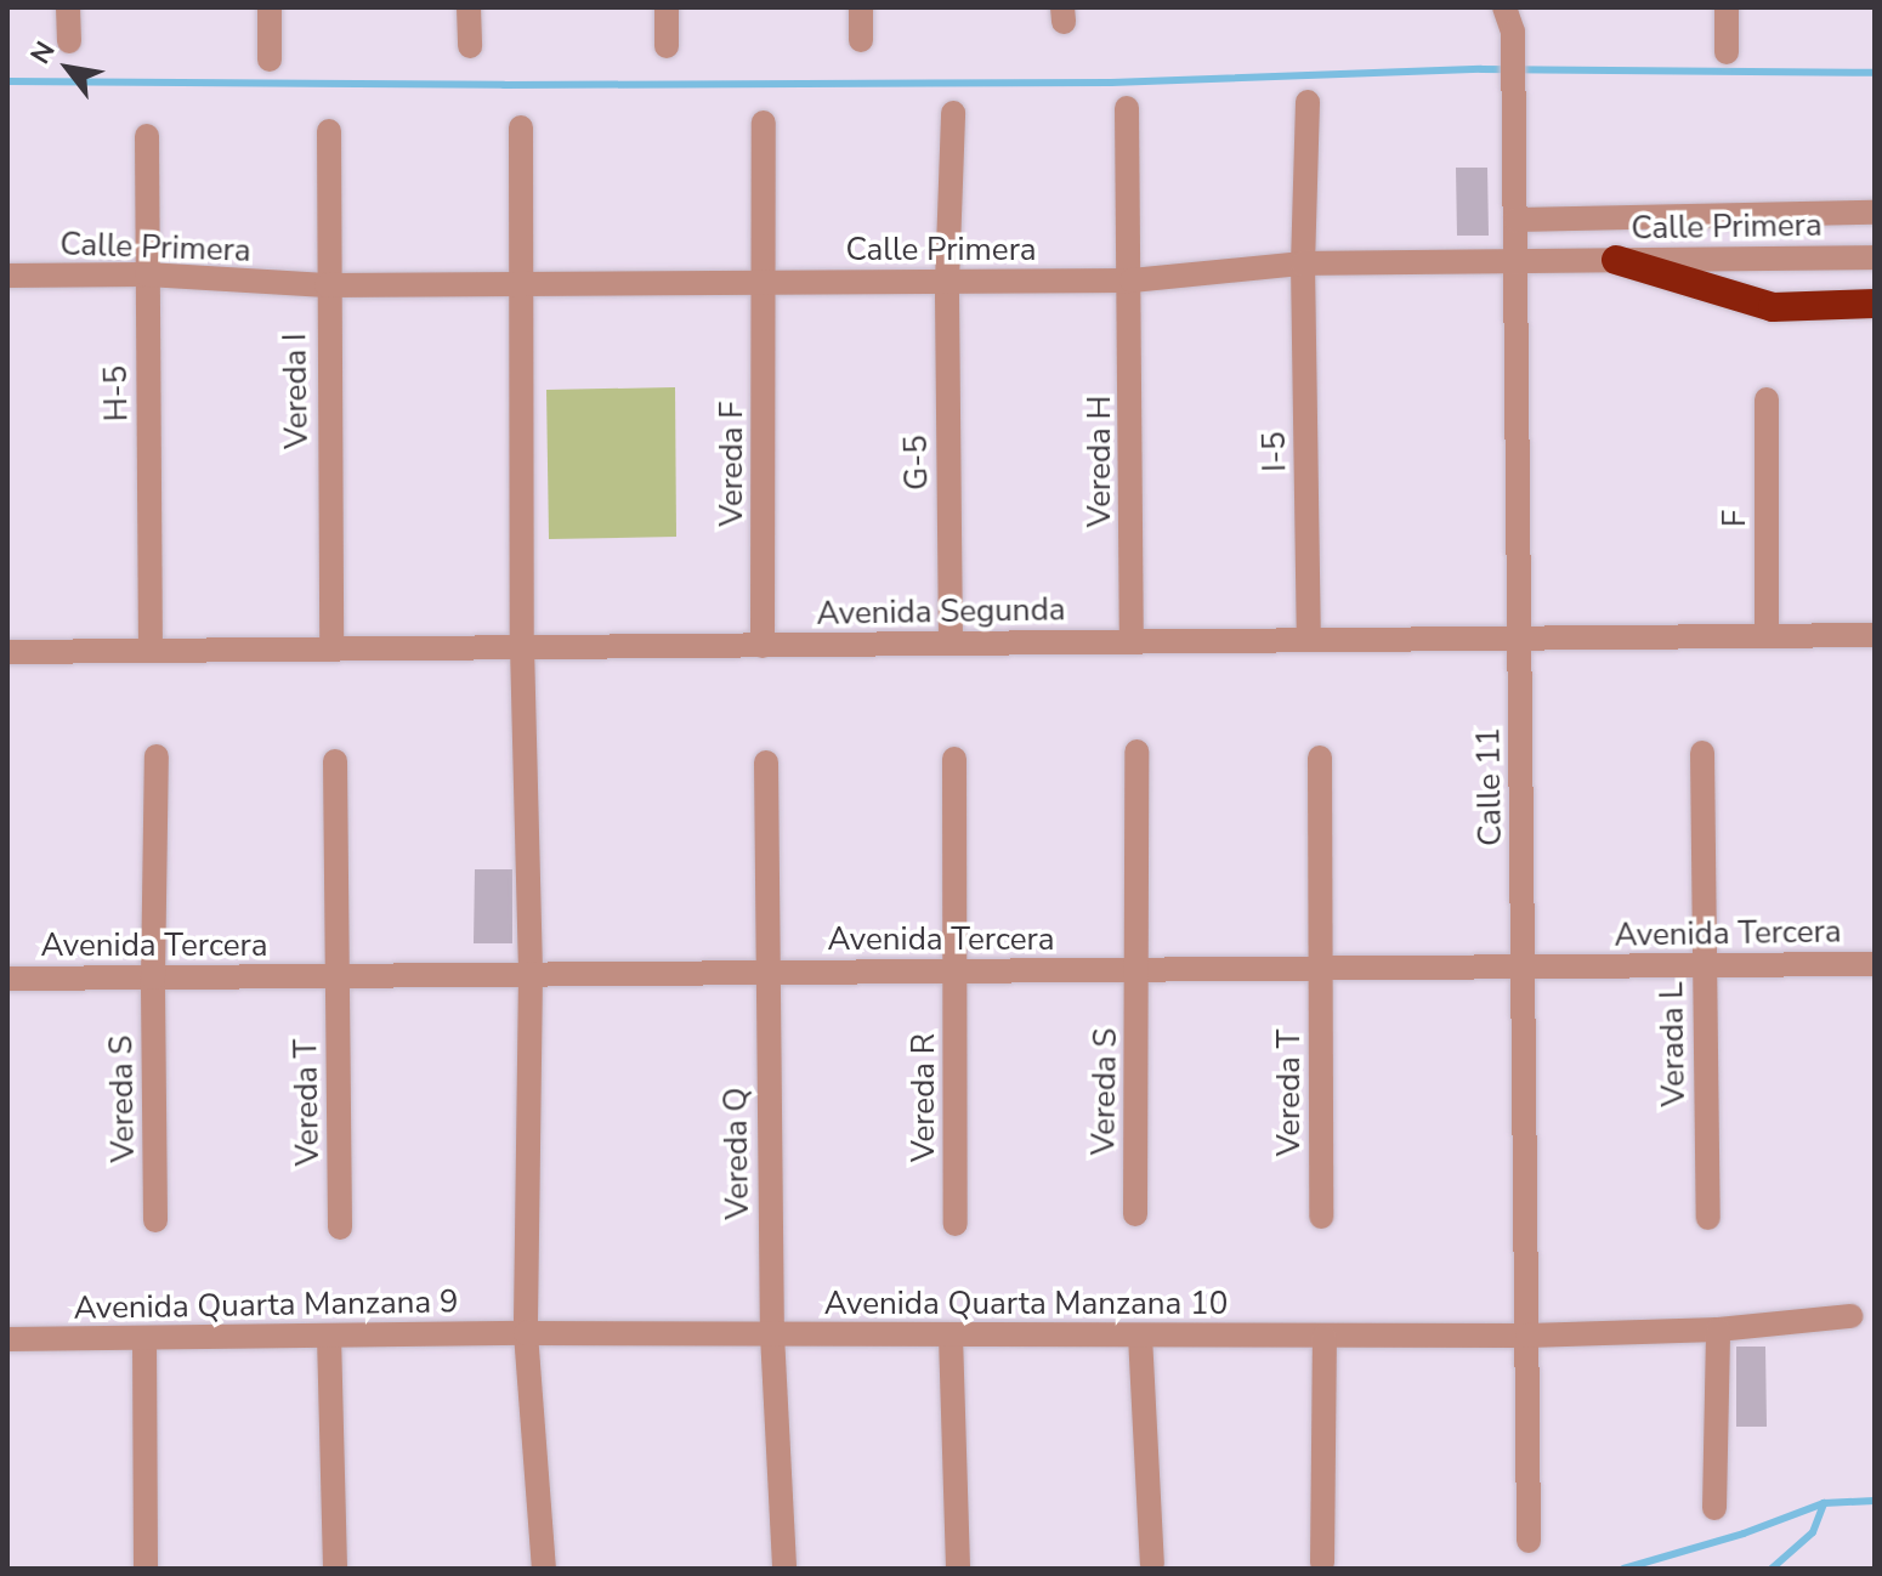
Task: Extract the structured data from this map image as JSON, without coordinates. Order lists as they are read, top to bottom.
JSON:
{
  "streets": {
    "street": [
      "Calle Primera",
      "Vereda I",
      "H-5",
      "I-5",
      "Vereda H",
      "G-5",
      "Vereda F",
      "F",
      "Avenida Segunda",
      "Calle 11",
      "Avenida Tercera",
      "Verada L",
      "Vereda S",
      "Vereda T",
      "Vereda R",
      "Vereda Q",
      "Avenida Quarta Manzana 10",
      "Avenida Quarta Manzana 9"
    ]
  },
  "crossings": [
    ["Calle Primera", "Vereda I"],
    ["Calle Primera", "H-5"],
    ["Calle Primera", "I-5"],
    ["Calle Primera", "Vereda H"],
    ["Calle Primera", "G-5"],
    ["Calle Primera", "Vereda F"],
    ["Calle Primera", "Calle 11"],
    ["Vereda I", "Avenida Segunda"],
    ["H-5", "Avenida Segunda"],
    ["I-5", "Avenida Segunda"],
    ["Vereda H", "Avenida Segunda"],
    ["G-5", "Avenida Segunda"],
    ["Vereda F", "Avenida Segunda"],
    ["F", "Avenida Segunda"],
    ["Avenida Segunda", "Calle 11"],
    ["Calle 11", "Avenida Tercera"],
    ["Calle 11", "Avenida Quarta Manzana 10"],
    ["Avenida Tercera", "Verada L"],
    ["Avenida Tercera", "Vereda S"],
    ["Avenida Tercera", "Vereda T"],
    ["Avenida Tercera", "Vereda R"],
    ["Avenida Tercera", "Vereda Q"],
    ["Vereda Q", "Avenida Quarta Manzana 10"],
    ["Avenida Quarta Manzana 10", "Avenida Quarta Manzana 9"]
  ],
  "north": "top left"
}
